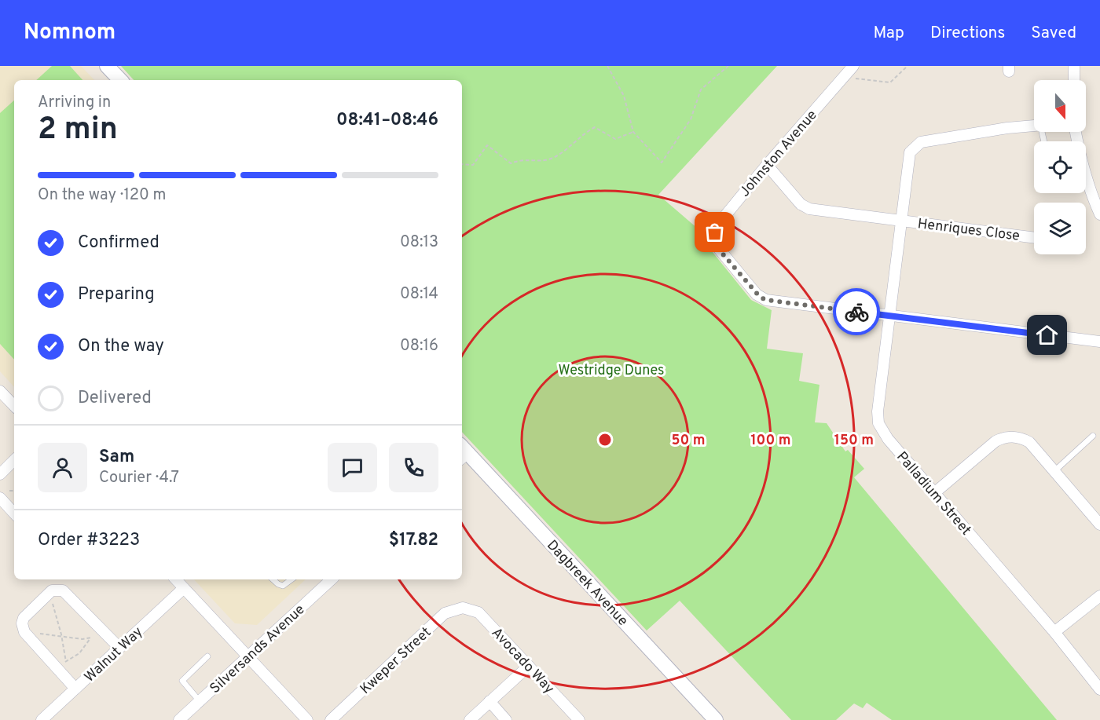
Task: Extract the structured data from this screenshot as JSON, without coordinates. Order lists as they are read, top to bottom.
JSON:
{
  "streets": {
    "street": [
      "Johnston Avenue",
      "Henriques Close",
      "Palladium Street",
      "Dagbreek Avenue",
      "Silversands Avenue",
      "Walnut Way",
      "Kweper Street",
      "Avocado Way"
    ]
  },
  "crossings": [
    ["Johnston Avenue", "Henriques Close"],
    ["Johnston Avenue", "Palladium Street"],
    ["Henriques Close", "Palladium Street"],
    ["Kweper Street", "Avocado Way"]
  ],
  "parks": ["Westridge Dunes"],
  "north": "bottom",
  "page": {
    "header": "Nomnom",
    "nav": ["Map", "Directions", "Saved"],
    "heading": ["2 min", "Arriving in", "08:41–08:46"],
    "panel": [
      "Sam",
      "Courier · 4.7",
      "Order #3223",
      "$17.82"
    ],
    "bar": "On the way · 120 m",
    "list": [
      ["Confirmed", "08:13"],
      ["Preparing", "08:14"],
      ["On the way", "08:16"],
      "Delivered"
    ]
  },
  "rings": ["50 m", "100 m", "150 m"]
}
